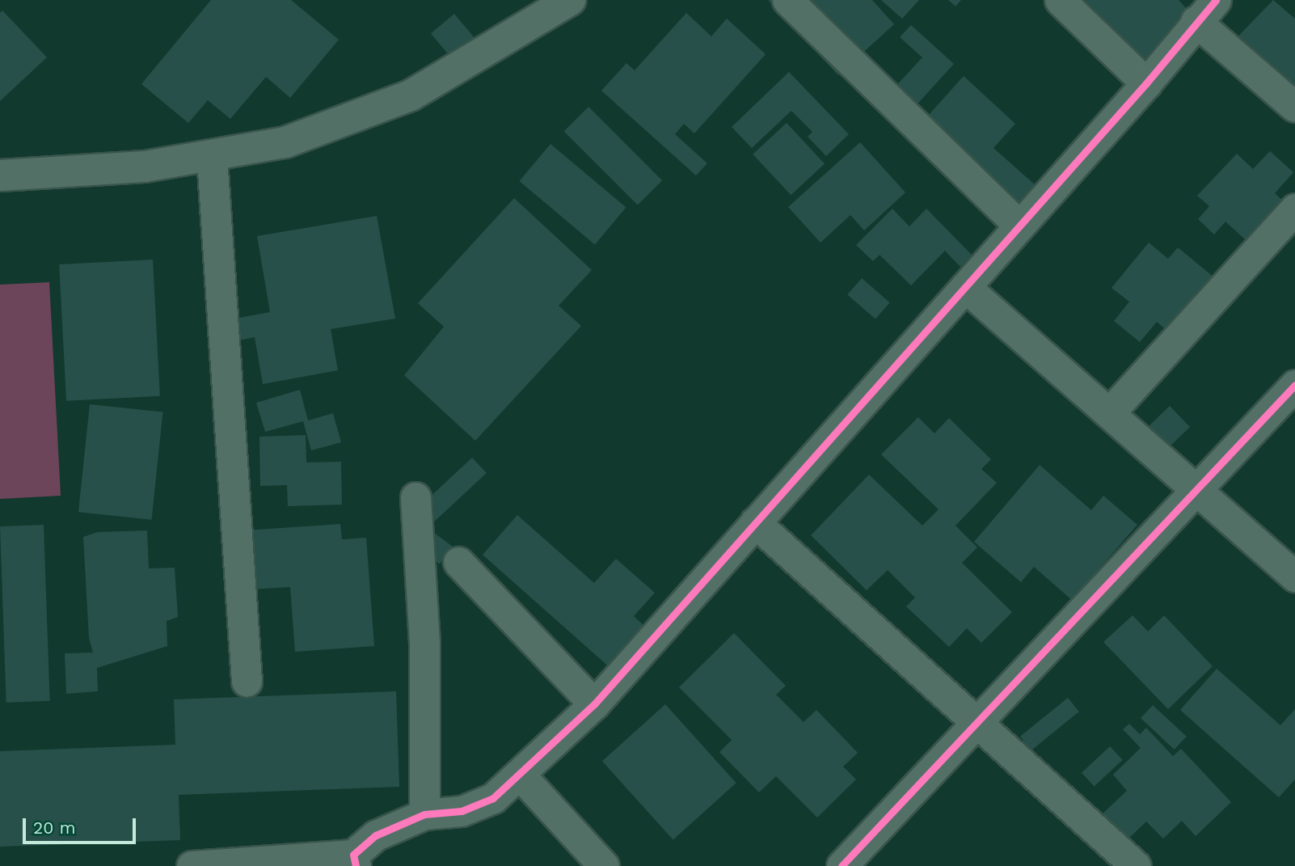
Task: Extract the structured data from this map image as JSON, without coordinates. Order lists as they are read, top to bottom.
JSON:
{
  "scale_bar": "20 m"
}
